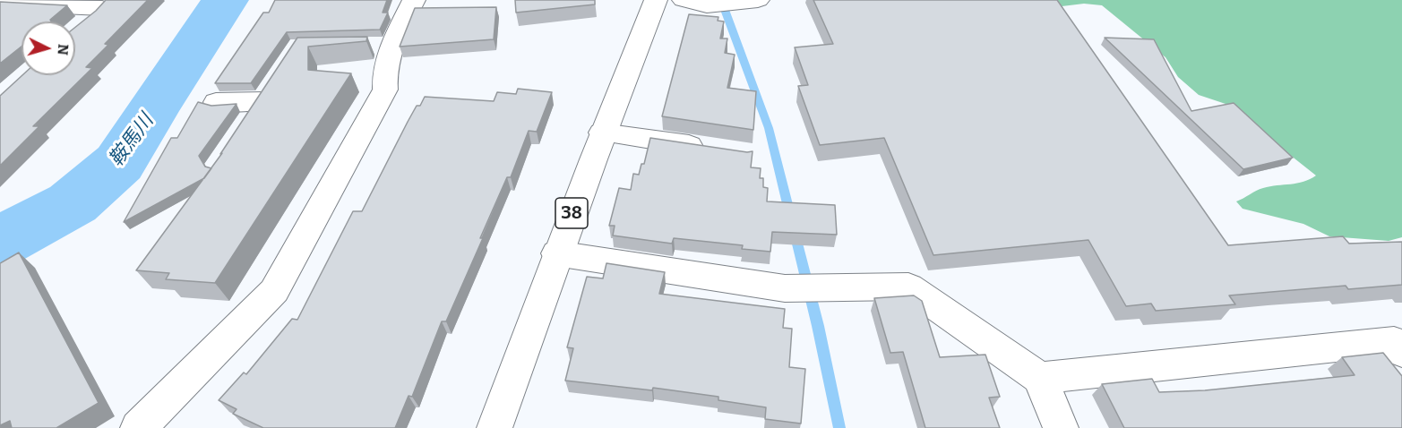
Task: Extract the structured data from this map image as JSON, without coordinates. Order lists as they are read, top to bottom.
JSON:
{
  "streets": {
    "street": ["38"]
  },
  "water": ["鞍馬川"],
  "north": "right"
}
